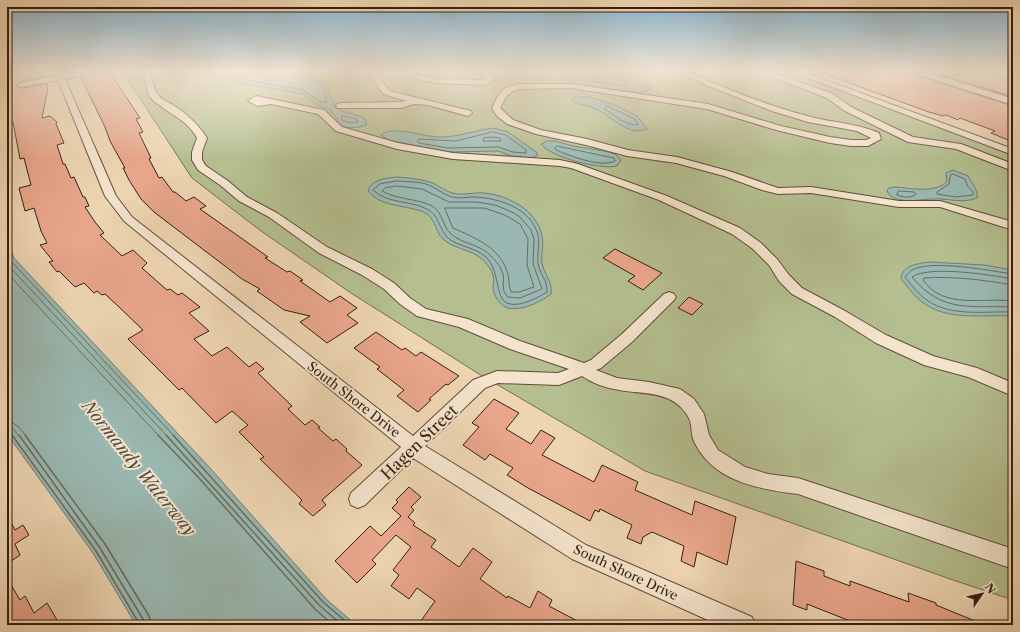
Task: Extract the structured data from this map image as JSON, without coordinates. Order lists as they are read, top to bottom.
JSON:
{
  "streets": {
    "street": ["South Shore Drive", "Hagen Street"]
  },
  "crossings": [
    ["South Shore Drive", "Hagen Street"]
  ],
  "water": ["Normandy Waterway"],
  "north": "top right"
}
